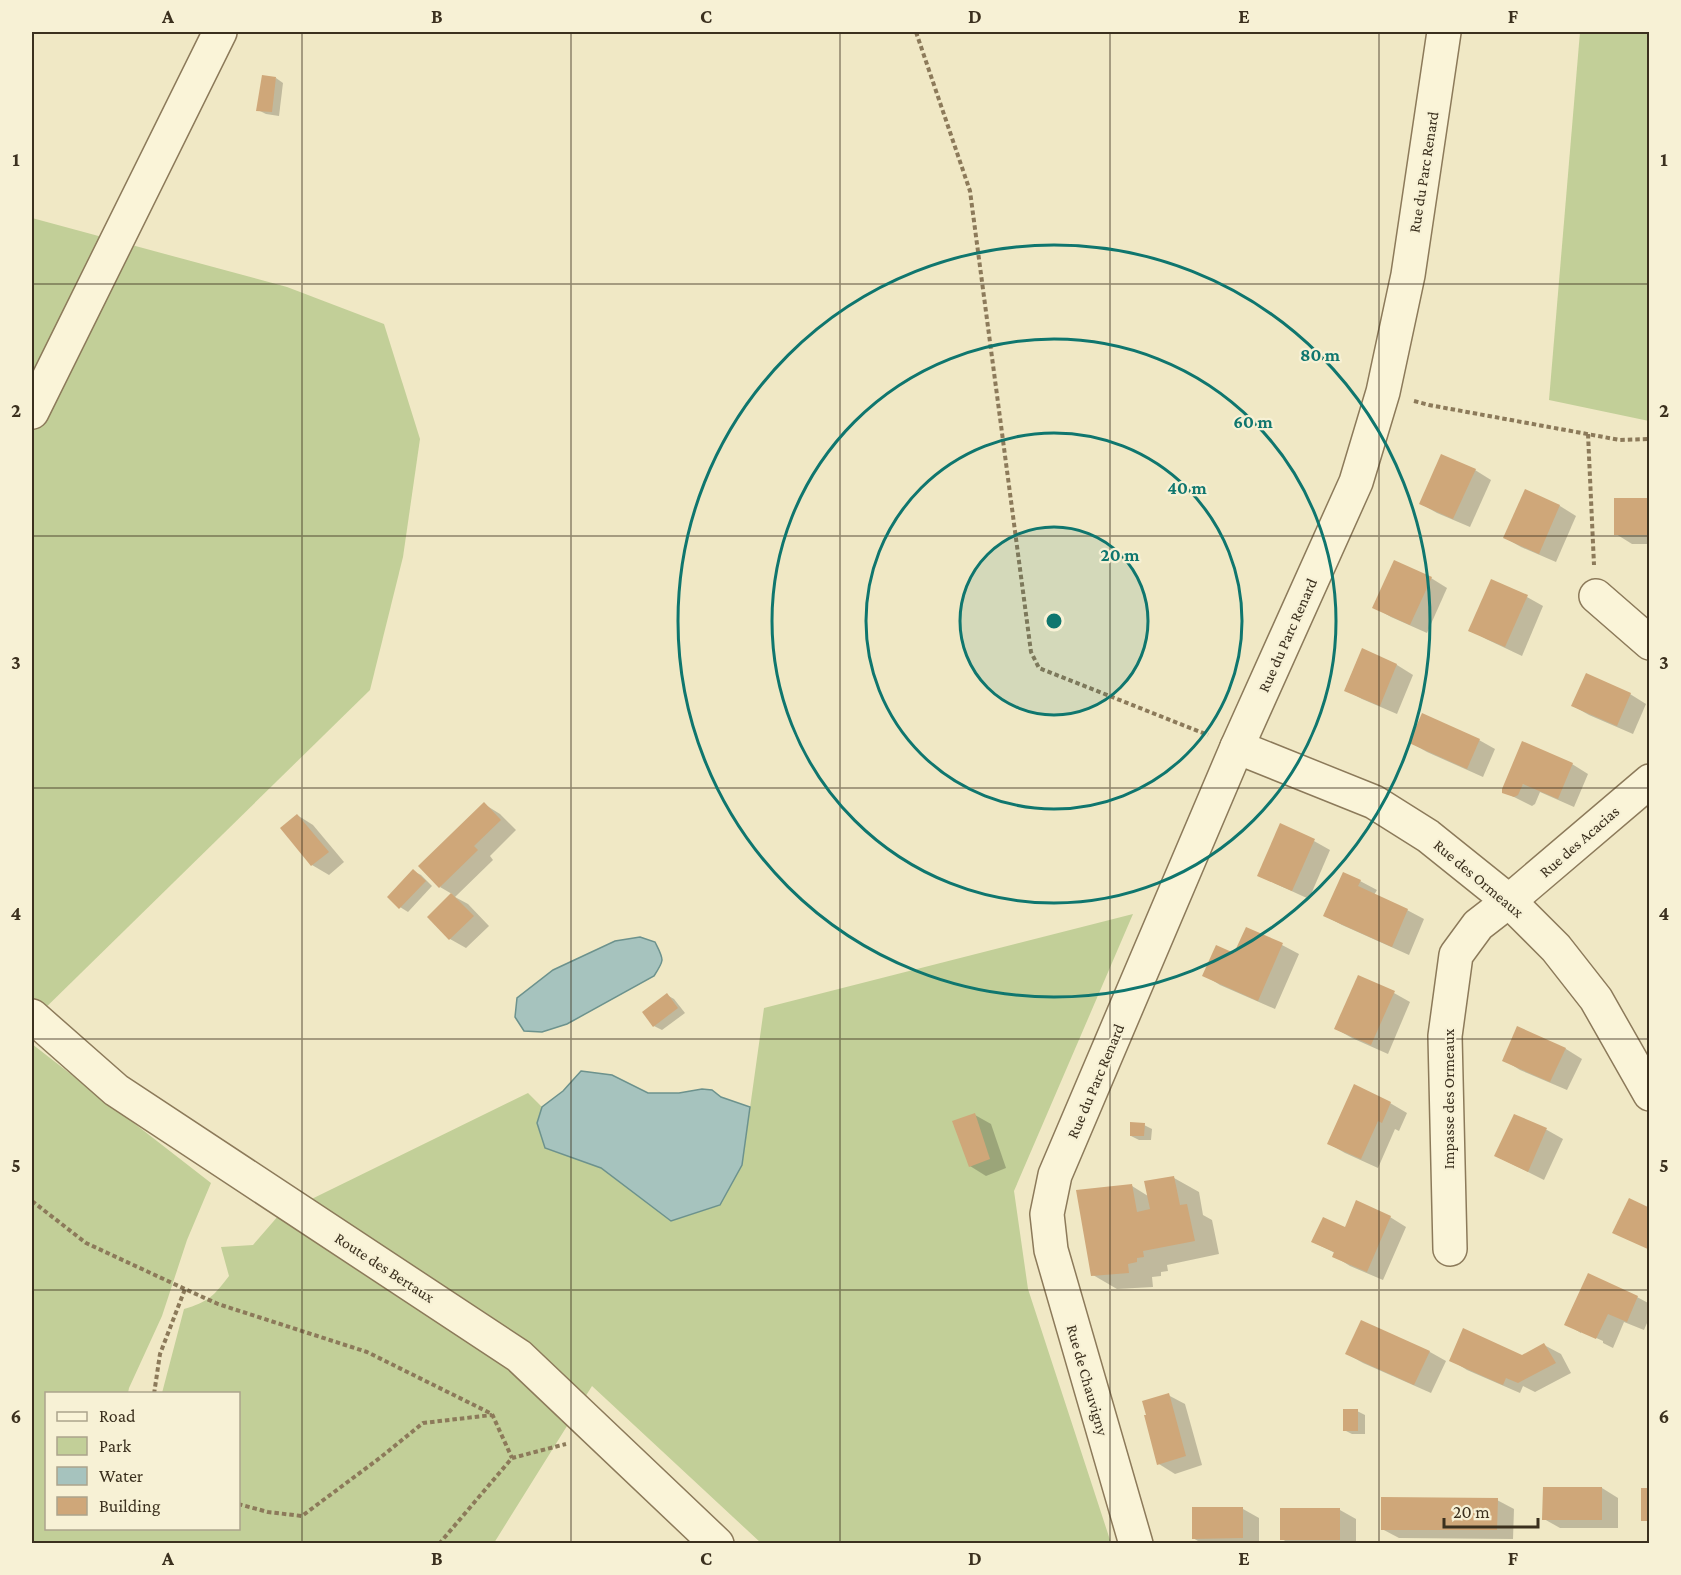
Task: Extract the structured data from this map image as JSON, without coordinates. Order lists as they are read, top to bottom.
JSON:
{
  "streets": {
    "street": [
      "Rue du Parc Renard",
      "Rue des Acacias",
      "Rue des Ormeaux",
      "Impasse des Ormeaux",
      "Route des Bertaux",
      "Rue de Chauvigny"
    ]
  },
  "crossings": [
    ["Rue du Parc Renard", "Rue des Ormeaux"],
    ["Rue du Parc Renard", "Rue de Chauvigny"],
    ["Rue des Acacias", "Rue des Ormeaux"],
    ["Rue des Acacias", "Impasse des Ormeaux"],
    ["Rue des Ormeaux", "Impasse des Ormeaux"]
  ],
  "legend": [
    "Road",
    "Park",
    "Water",
    "Building"
  ],
  "scale_bar": "20 m",
  "grid": {
    "columns": [
      "A",
      "B",
      "C",
      "D",
      "E",
      "F"
    ],
    "rows": [
      "1",
      "2",
      "3",
      "4",
      "5",
      "6"
    ]
  },
  "rings": [
    "80 m",
    "60 m",
    "40 m",
    "20 m"
  ]
}
